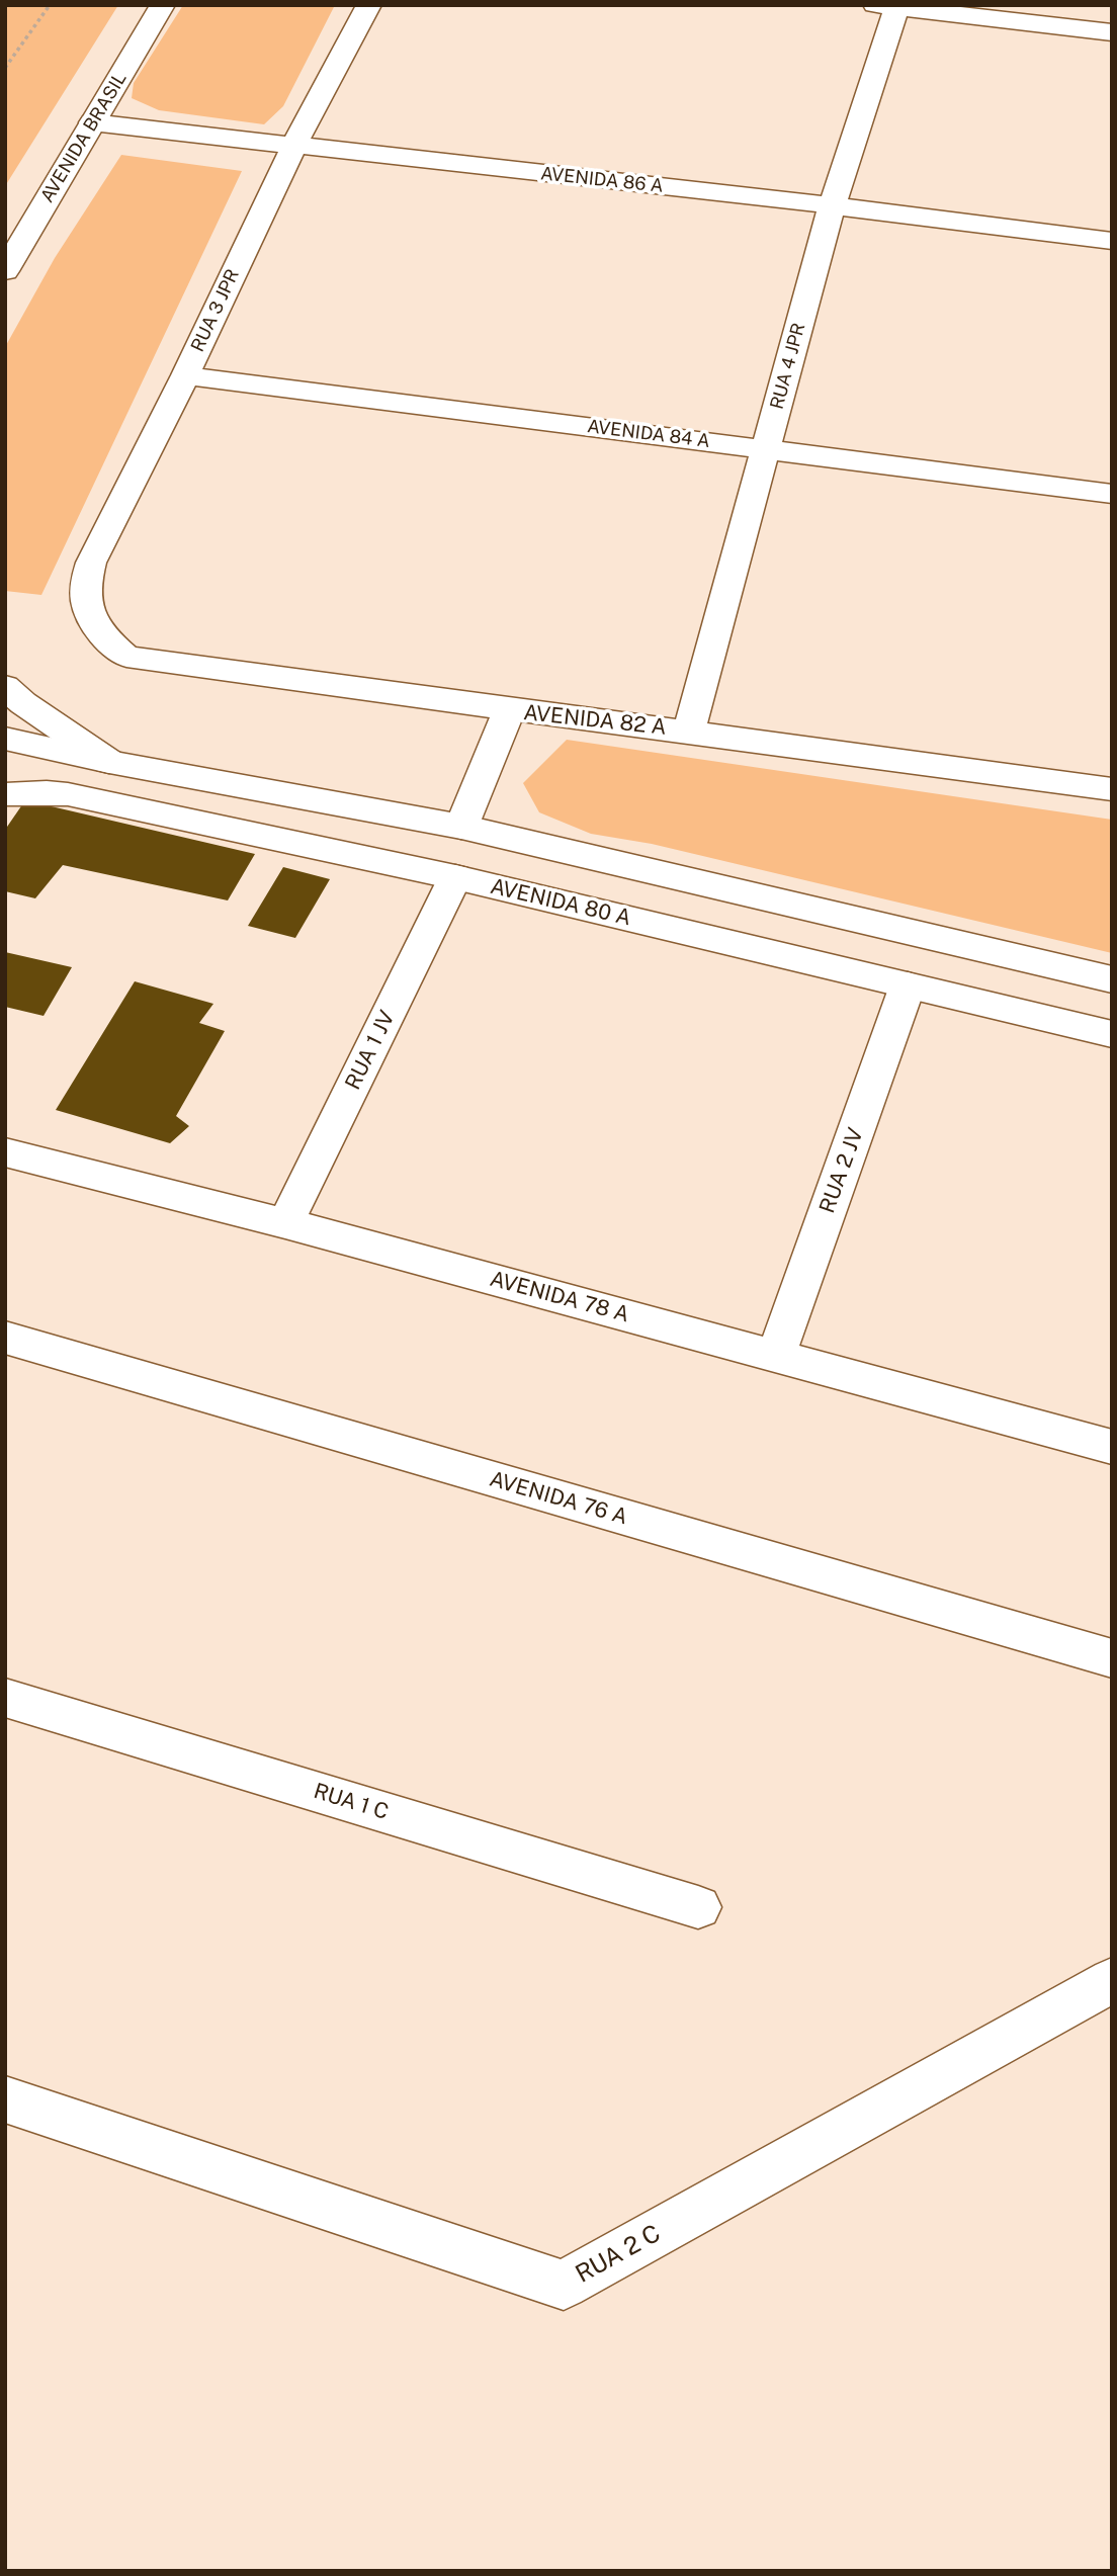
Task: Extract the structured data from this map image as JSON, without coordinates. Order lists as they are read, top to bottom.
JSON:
{
  "streets": {
    "street": [
      "AVENIDA BRASIL",
      "AVENIDA 86 A",
      "RUA 3 JPR",
      "RUA 4 JPR",
      "AVENIDA 84 A",
      "AVENIDA 82 A",
      "AVENIDA 80 A",
      "RUA 1 JV",
      "RUA 2 JV",
      "AVENIDA 78 A",
      "AVENIDA 76 A",
      "RUA 1 C",
      "RUA 2 C"
    ]
  },
  "crossings": [
    ["AVENIDA BRASIL", "AVENIDA 86 A"],
    ["AVENIDA 86 A", "RUA 3 JPR"],
    ["AVENIDA 86 A", "RUA 4 JPR"],
    ["RUA 3 JPR", "AVENIDA 84 A"],
    ["RUA 3 JPR", "AVENIDA 82 A"],
    ["RUA 4 JPR", "AVENIDA 84 A"],
    ["RUA 4 JPR", "AVENIDA 82 A"],
    ["AVENIDA 80 A", "RUA 1 JV"],
    ["AVENIDA 80 A", "RUA 2 JV"],
    ["RUA 1 JV", "AVENIDA 78 A"],
    ["RUA 2 JV", "AVENIDA 78 A"]
  ]
}
